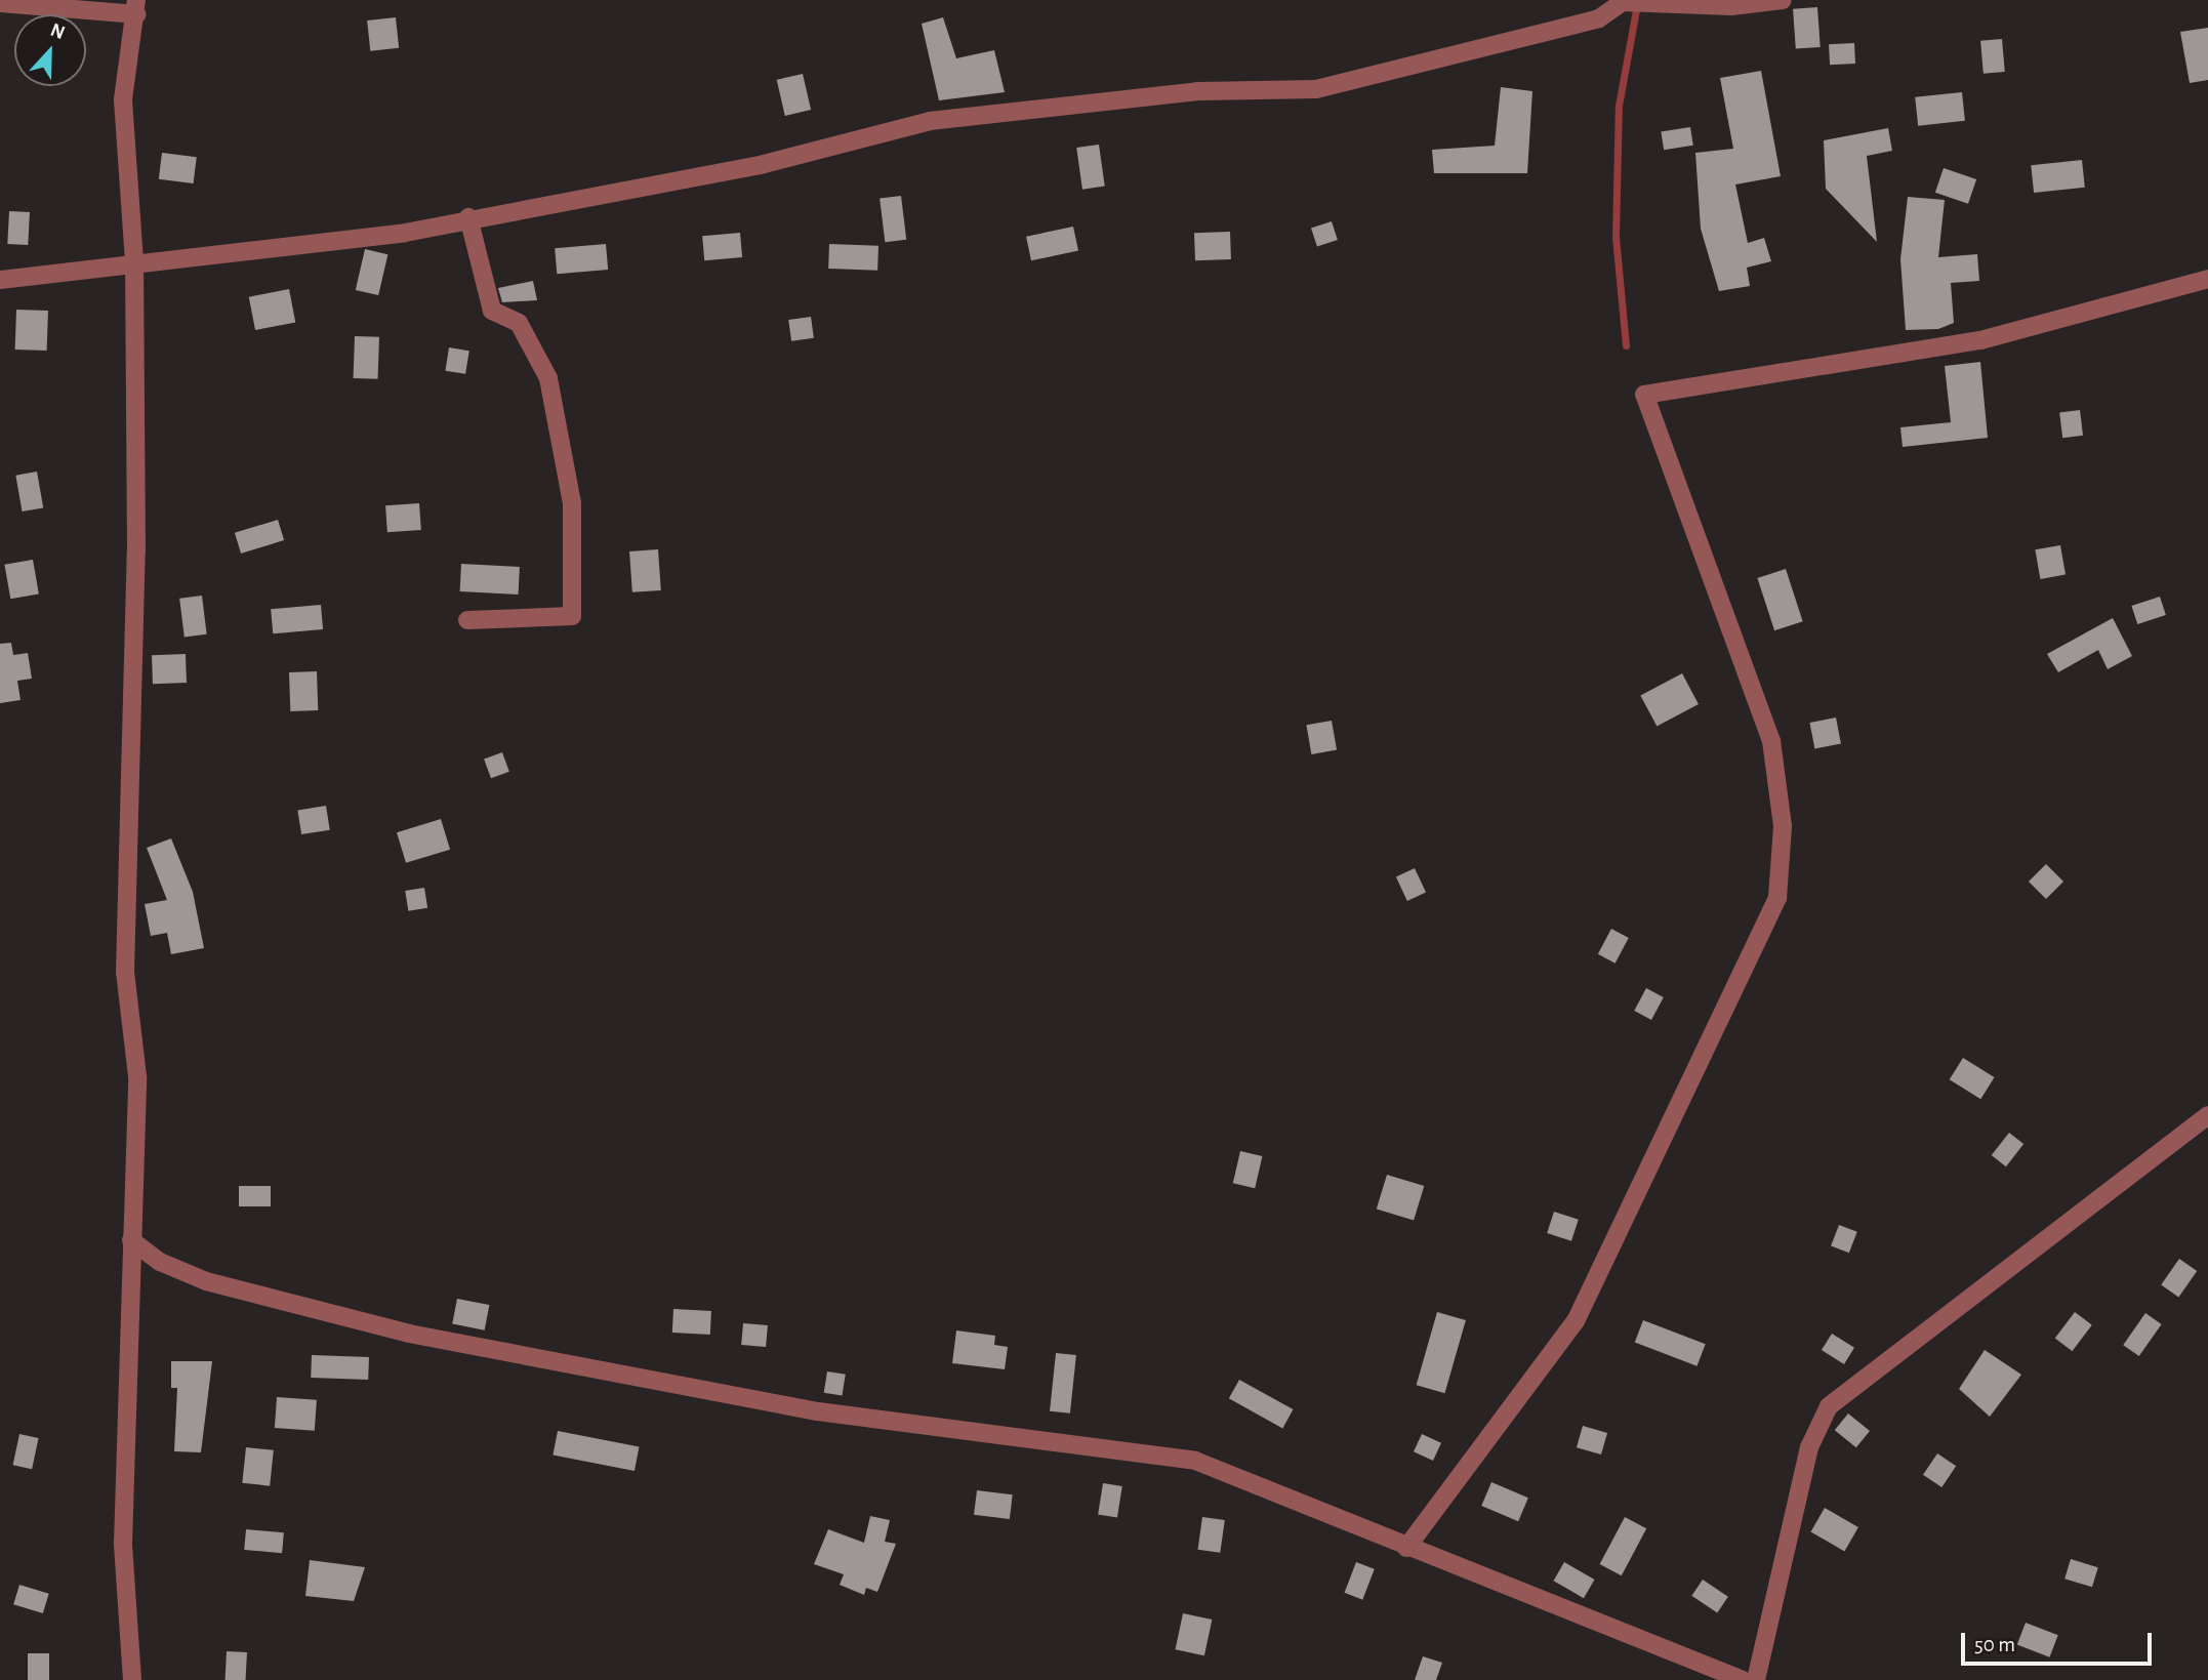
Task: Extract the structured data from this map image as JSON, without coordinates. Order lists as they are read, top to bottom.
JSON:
{
  "scale_bar": "50 m",
  "north": "top"
}
